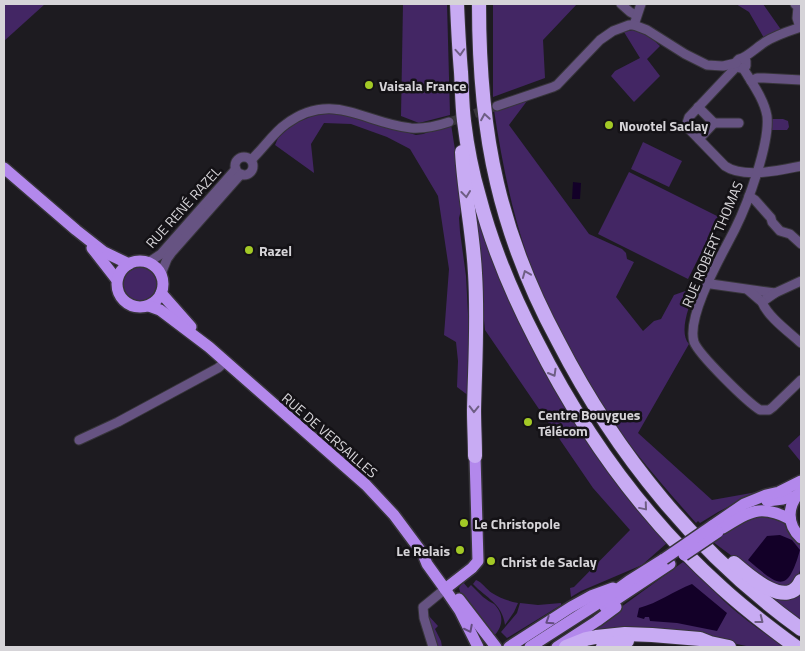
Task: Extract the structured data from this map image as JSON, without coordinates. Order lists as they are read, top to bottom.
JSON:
{
  "streets": {
    "main road": ["RUE DE VERSAILLES"],
    "street": ["RUE RENÉ RAZEL", "RUE ROBERT THOMAS"]
  },
  "crossings": [
    ["RUE RENÉ RAZEL", "RUE DE VERSAILLES"]
  ],
  "places": [
    "Vaisala France",
    "Novotel Saclay",
    "Razel",
    "Centre Bouygues Télécom",
    "Le Christopole",
    "Le Relais",
    "Christ de Saclay"
  ]
}
